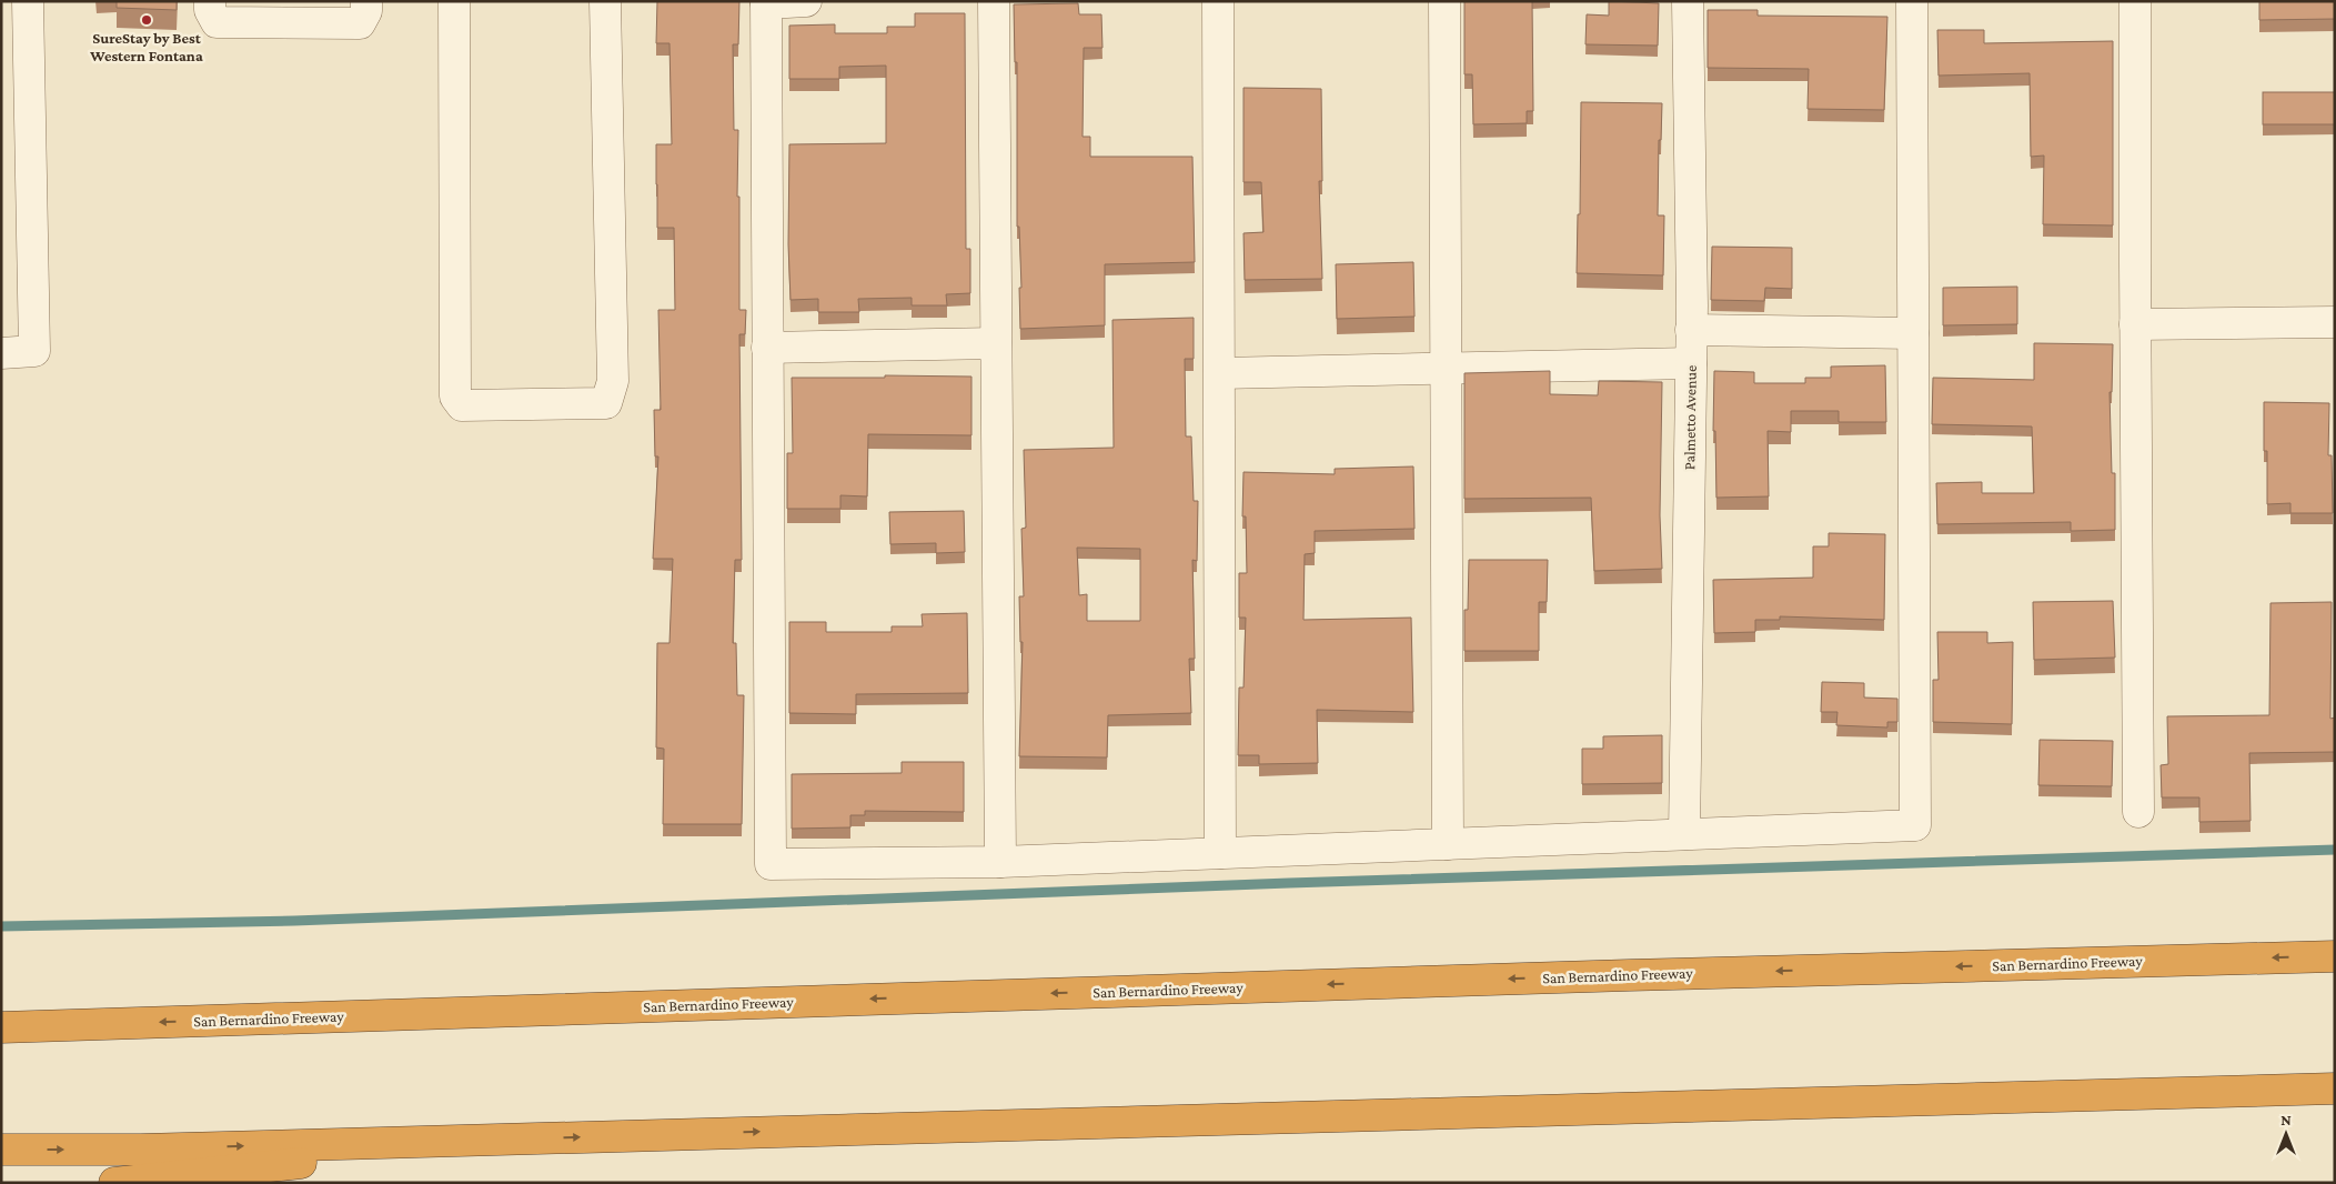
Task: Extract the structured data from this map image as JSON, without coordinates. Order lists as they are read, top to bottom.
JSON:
{
  "streets": {
    "highway": ["San Bernardino Freeway"],
    "lane": ["Palmetto Avenue"]
  },
  "places": ["SureStay by Best Western Fontana"],
  "north": "top"
}
